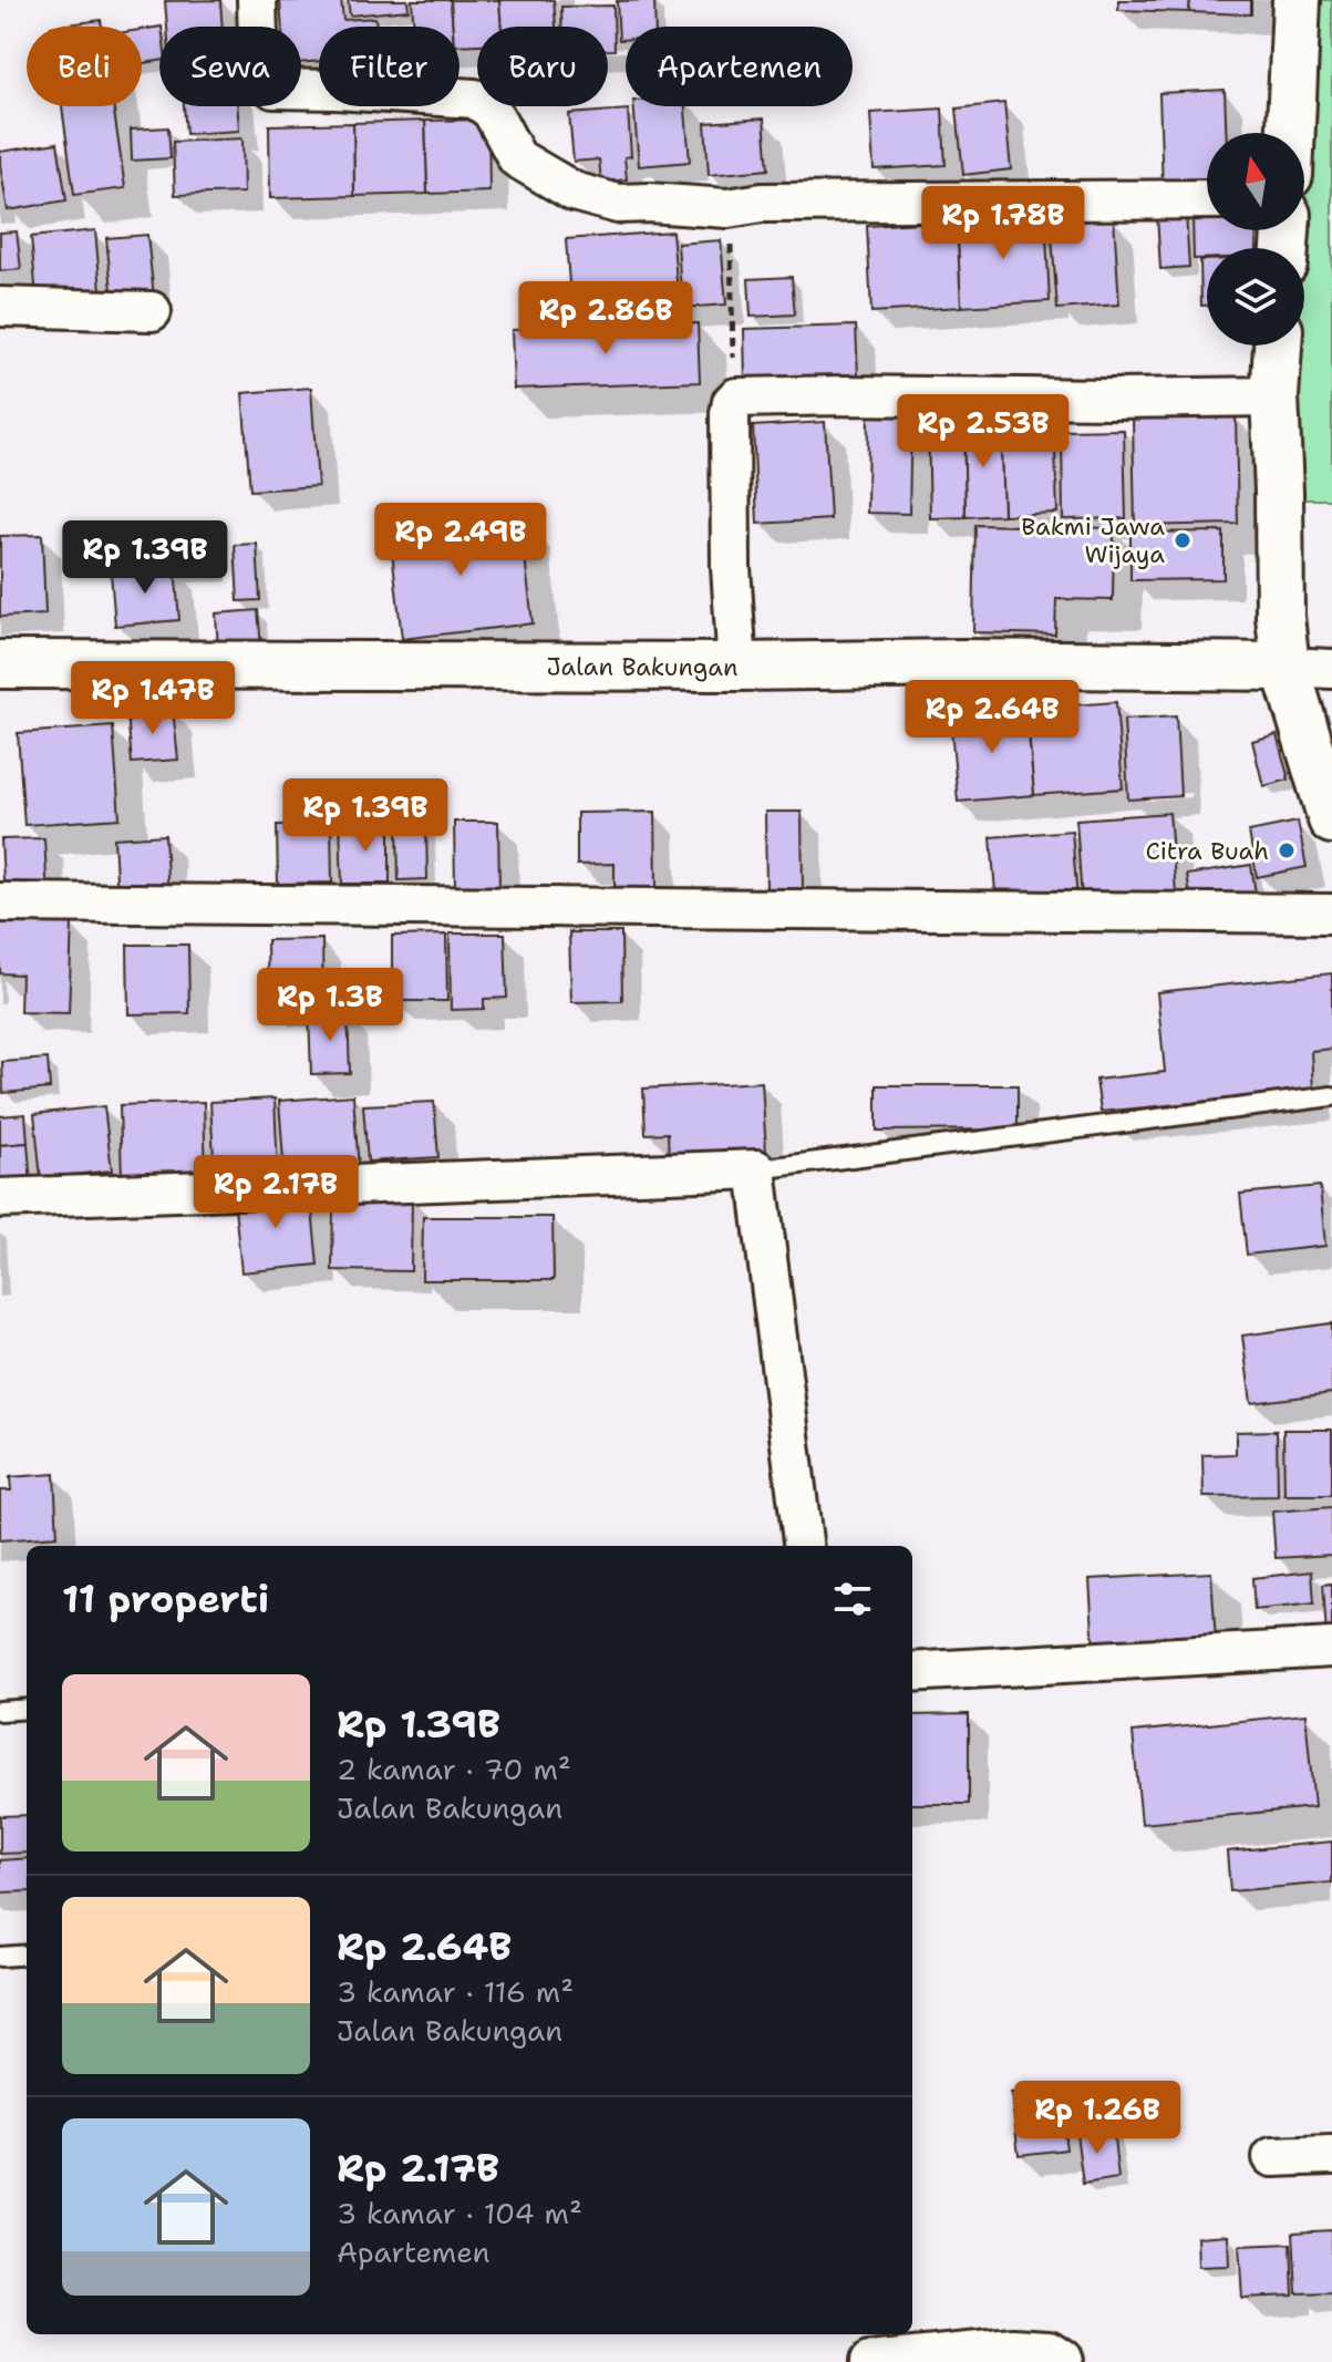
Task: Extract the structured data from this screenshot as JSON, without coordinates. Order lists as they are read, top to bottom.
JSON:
{
  "streets": {
    "street": ["Jalan Bakungan"]
  },
  "places": ["Bakmi Jawa Wijaya", "Citra Buah"],
  "north": "top",
  "page": {
    "chip": [
      "Beli",
      "Sewa",
      "Filter",
      "Baru",
      "Apartemen"
    ],
    "price": [
      "Rp 1.78B",
      "Rp 2.86B",
      "Rp 2.53B",
      "Rp 2.49B",
      "Rp 1.39B",
      "Rp 1.47B",
      "Rp 2.64B",
      "Rp 1.39B",
      "Rp 1.3B",
      "Rp 2.17B",
      "Rp 1.26B"
    ],
    "heading": "11 properti",
    "list": [
      {
        "name": "Rp 1.39B",
        "note": "2 kamar · 70 m² · Jalan Bakungan"
      },
      {
        "name": "Rp 2.64B",
        "note": "3 kamar · 116 m² · Jalan Bakungan"
      },
      {
        "name": "Rp 2.17B",
        "note": "3 kamar · 104 m² · Apartemen"
      }
    ]
  }
}
